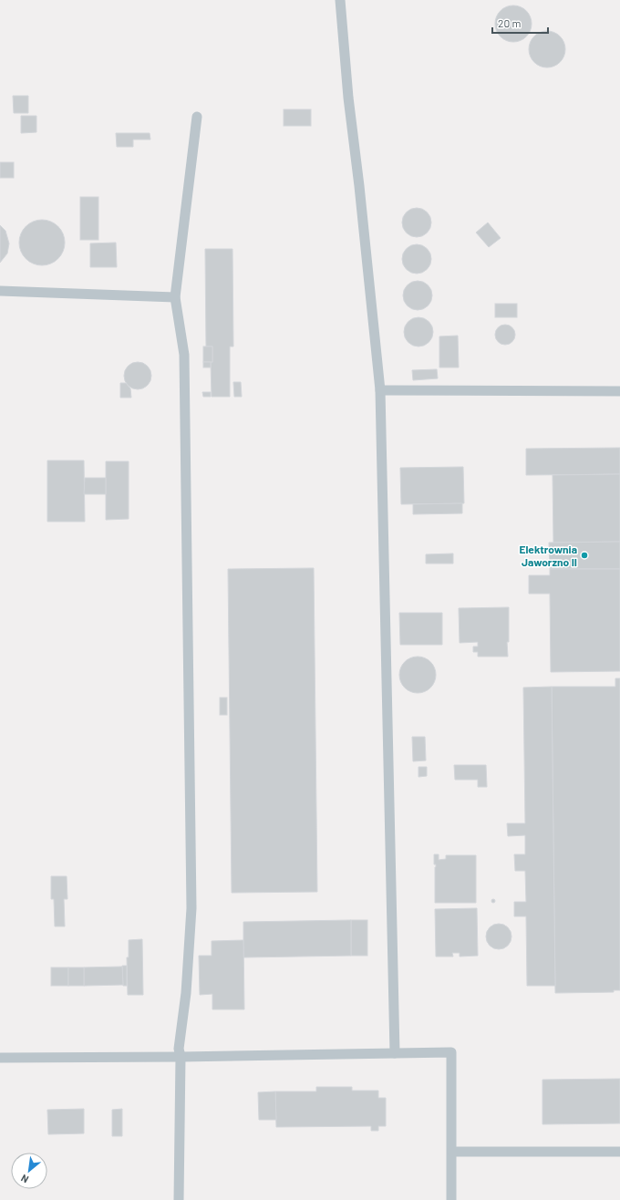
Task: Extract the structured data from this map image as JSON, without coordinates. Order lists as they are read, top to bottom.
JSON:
{
  "places": ["Elektrownia Jaworzno II"],
  "scale_bar": "20 m",
  "north": "bottom left"
}
